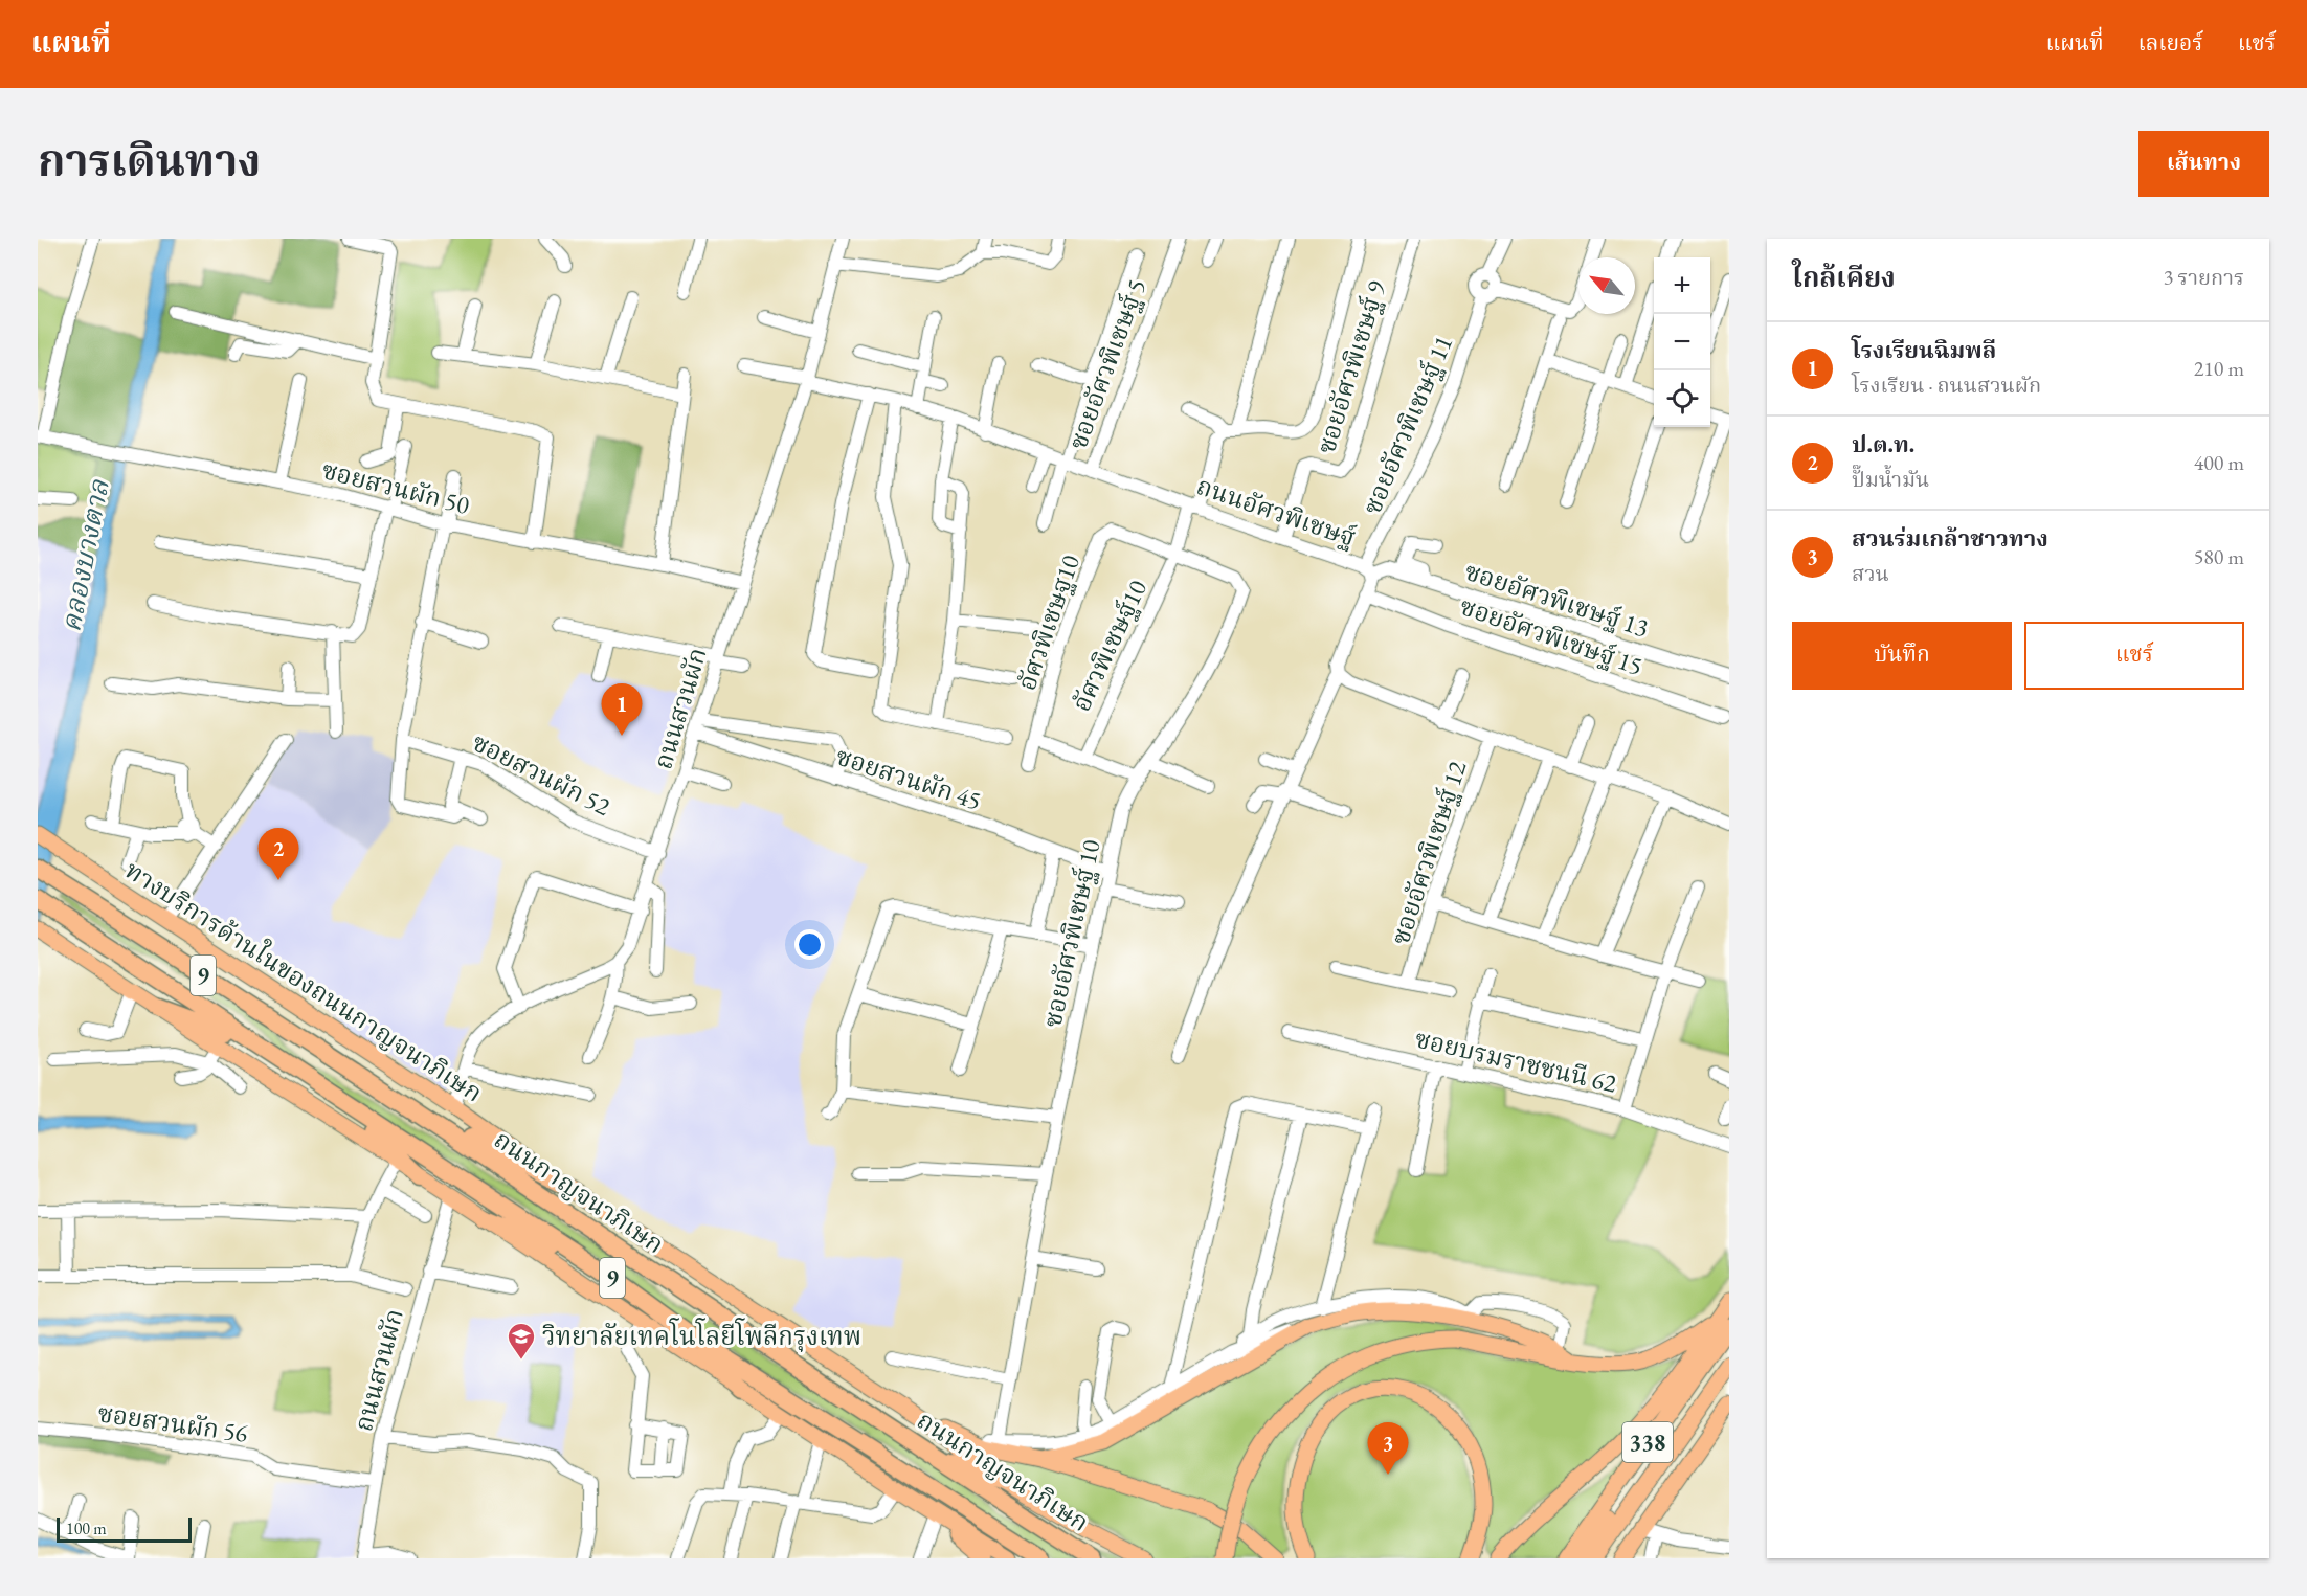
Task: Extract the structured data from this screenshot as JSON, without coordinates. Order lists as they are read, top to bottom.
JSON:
{
  "streets": {
    "highway": ["9", "ถนนกาญจนาภิเษก"],
    "main road": ["ทางบริการด้านในของถนนกาญจนาภิเษก", "338"],
    "street": [
      "ซอยอัศวพิเชษฐ์ 5",
      "ซอยอัศวพิเชษฐ์ 9",
      "ซอยอัศวพิเชษฐ์ 11",
      "ซอยสวนผัก 50",
      "ถนนอัศวพิเชษฐ์",
      "ซอยอัศวพิเชษฐ์ 13",
      "อัศวพิเชษฐ10",
      "ซอยอัศวพิเชษฐ์ 15",
      "อัศวพิเชษฐ์10",
      "ถนนสวนผัก",
      "ซอยสวนผัก 52",
      "ซอยสวนผัก 45",
      "ซอยอัศวพิเชษฐ์ 12",
      "ซอยอัศวพิเชษฐ์ 10",
      "ซอยบรมราชชนนี 62",
      "ซอยสวนผัก 56"
    ]
  },
  "crossings": [
    ["ซอยอัศวพิเชษฐ์ 5", "ถนนอัศวพิเชษฐ์"],
    ["ซอยอัศวพิเชษฐ์ 9", "ถนนอัศวพิเชษฐ์"],
    ["ซอยอัศวพิเชษฐ์ 11", "ถนนอัศวพิเชษฐ์"],
    ["ซอยอัศวพิเชษฐ์ 11", "ซอยอัศวพิเชษฐ์ 13"],
    ["ซอยสวนผัก 50", "ถนนสวนผัก"],
    ["ถนนอัศวพิเชษฐ์", "ซอยอัศวพิเชษฐ์ 13"],
    ["ถนนอัศวพิเชษฐ์", "ซอยอัศวพิเชษฐ์ 15"],
    ["ถนนอัศวพิเชษฐ์", "ถนนสวนผัก"],
    ["อัศวพิเชษฐ10", "อัศวพิเชษฐ์10"],
    ["อัศวพิเชษฐ10", "ซอยอัศวพิเชษฐ์ 10"],
    ["อัศวพิเชษฐ์10", "ซอยอัศวพิเชษฐ์ 10"],
    ["ถนนสวนผัก", "ซอยสวนผัก 52"],
    ["ถนนสวนผัก", "ซอยสวนผัก 45"],
    ["ถนนสวนผัก", "ซอยสวนผัก 56"],
    ["ซอยสวนผัก 45", "ซอยอัศวพิเชษฐ์ 10"]
  ],
  "water": ["คลองบางตาล"],
  "places": {
    "school or university": ["วิทยาลัยเทคโนโลยีโพลีกรุงเทพ"]
  },
  "scale_bar": "100 m",
  "north": "top left",
  "page": {
    "header": "แผนที่",
    "nav": ["แผนที่", "เลเยอร์", "แชร์"],
    "title": "การเดินทาง",
    "buttons": [
      "เส้นทาง",
      ["บันทึก", "แชร์"]
    ],
    "heading": ["ใกล้เคียง", "3 รายการ"],
    "map_buttons": ["+", "−"],
    "list": [
      {
        "mark": "1",
        "name": "โรงเรียนฉิมพลี",
        "note": "โรงเรียน · ถนนสวนผัก",
        "value": "210 m"
      },
      {
        "mark": "2",
        "name": "ป.ต.ท.",
        "note": "ปั๊มน้ำมัน",
        "value": "400 m"
      },
      {
        "mark": "3",
        "name": "สวนร่มเกล้าชาวทาง",
        "note": "สวน",
        "value": "580 m"
      }
    ],
    "pins": ["1", "2", "3"],
    "scale": "100 m"
  }
}
